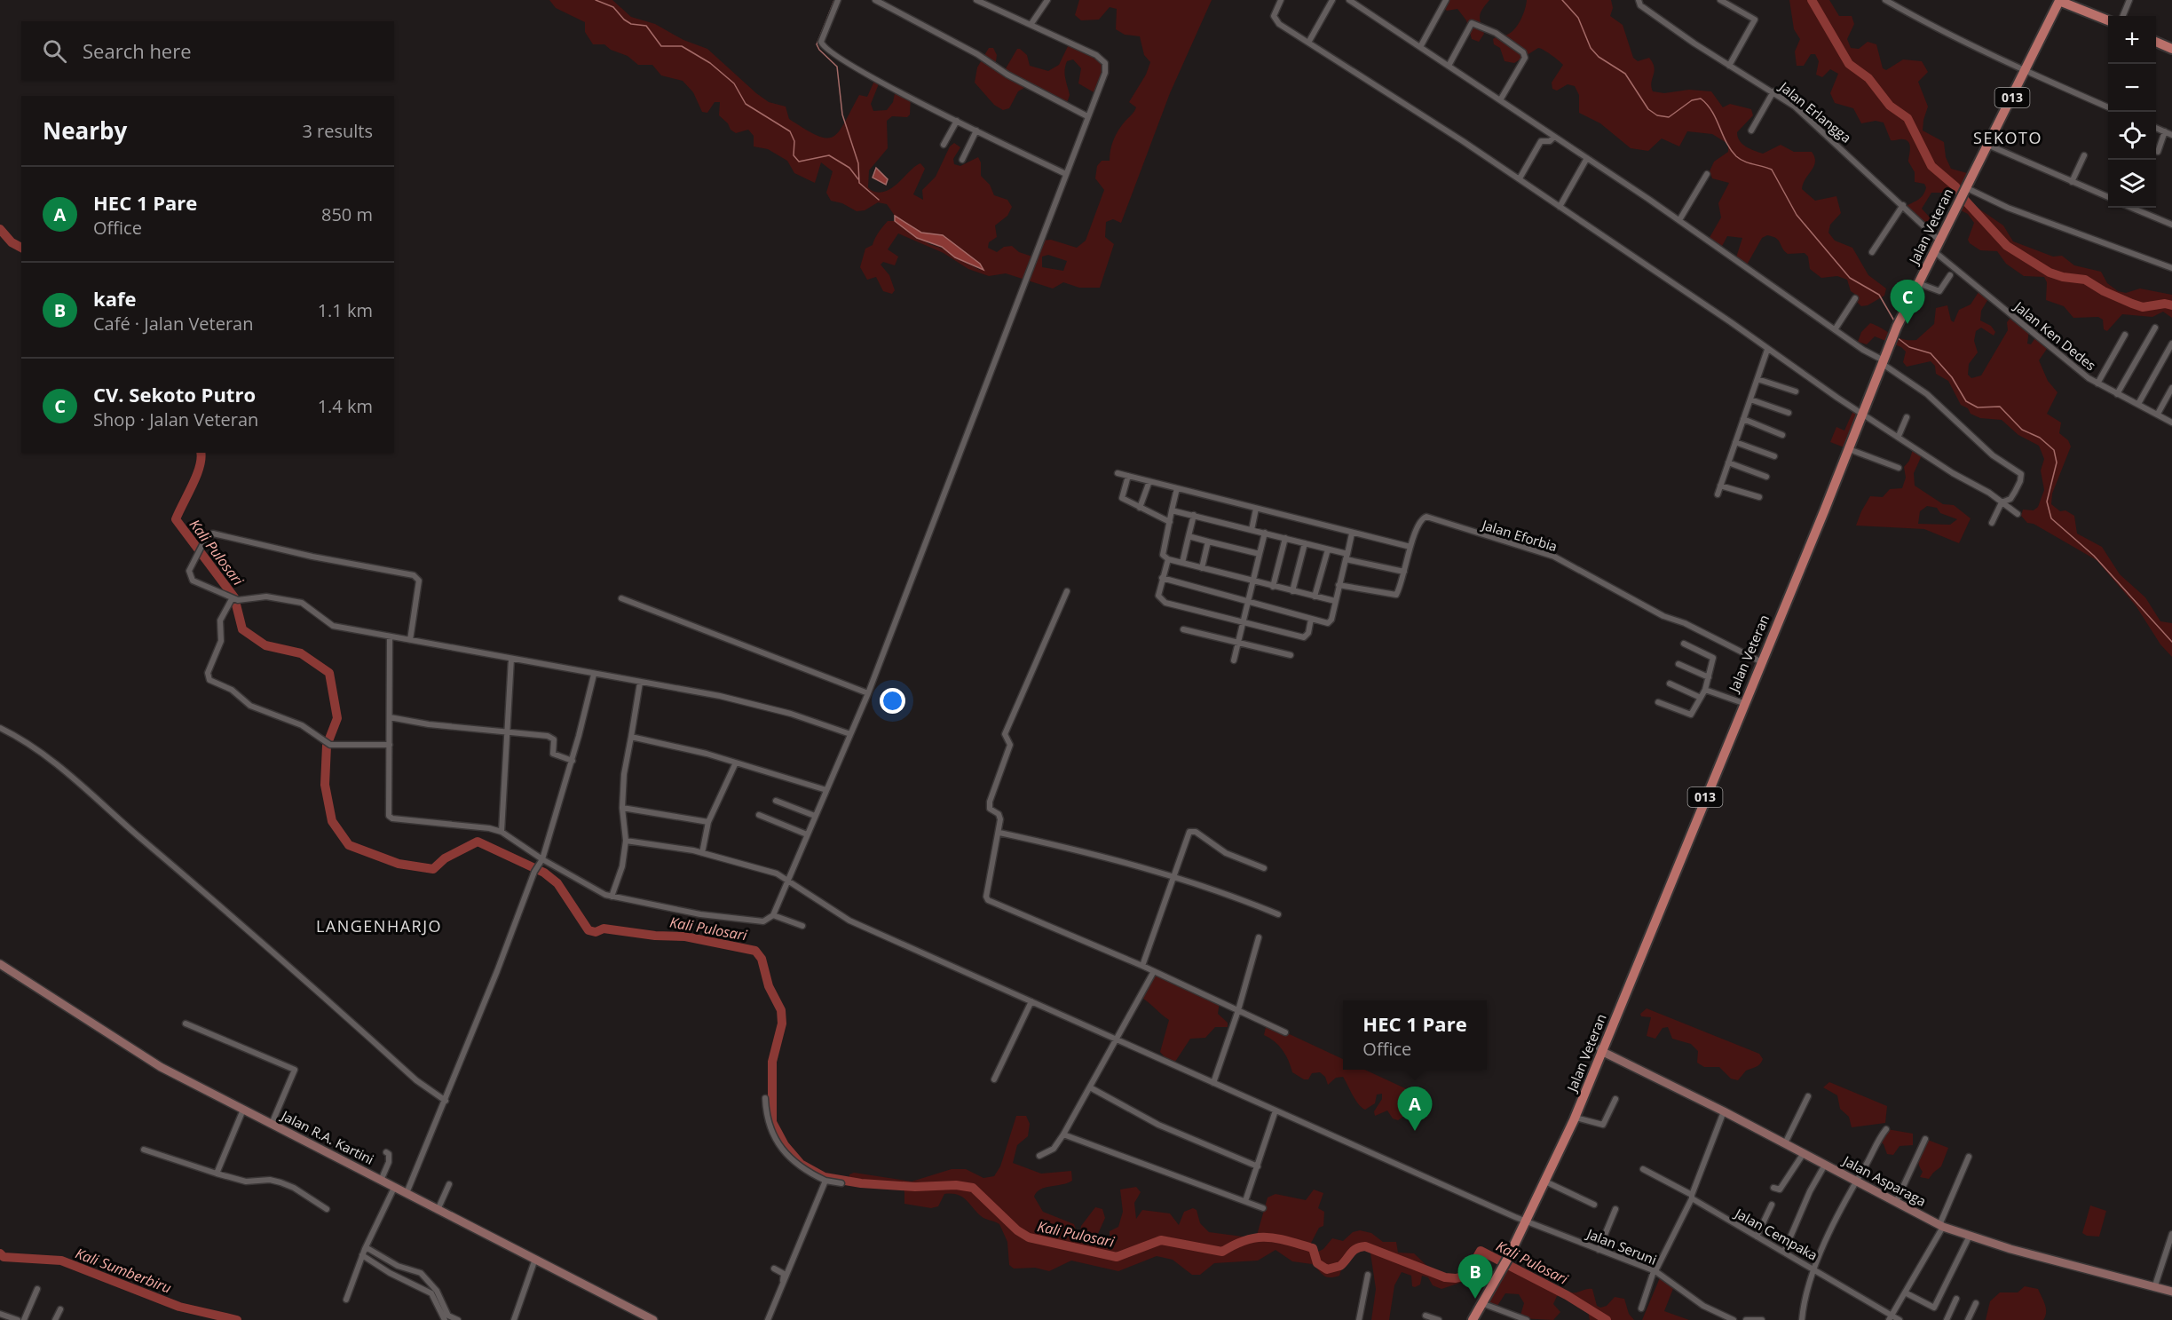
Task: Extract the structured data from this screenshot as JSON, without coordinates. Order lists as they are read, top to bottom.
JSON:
{
  "streets": {
    "main road": [
      "013",
      "Jalan Veteran",
      "Jalan R.A. Kartini",
      "Jalan Asparaga"
    ],
    "street": [
      "Jalan Erlangga",
      "Jalan Ken Dedes",
      "Jalan Eforbia",
      "Jalan Cempaka",
      "Jalan Seruni"
    ]
  },
  "crossings": [
    ["013", "Jalan Veteran"],
    ["Jalan Erlangga", "Jalan Veteran"],
    ["Jalan Veteran", "Jalan Ken Dedes"],
    ["Jalan Veteran", "Jalan Eforbia"],
    ["Jalan Veteran", "Jalan Asparaga"],
    ["Jalan Veteran", "Jalan Seruni"]
  ],
  "districts": ["SEKOTO", "LANGENHARJO"],
  "water": ["Kali Pulosari", "Kali Sumberbiru"],
  "page": {
    "map_buttons": ["+", "−"],
    "search": "Search here",
    "heading": ["Nearby", "3 results"],
    "list": [
      {
        "mark": "A",
        "name": "HEC 1 Pare",
        "note": "Office",
        "value": "850 m"
      },
      {
        "mark": "B",
        "name": "kafe",
        "note": "Café · Jalan Veteran",
        "value": "1.1 km"
      },
      {
        "mark": "C",
        "name": "CV. Sekoto Putro",
        "note": "Shop · Jalan Veteran",
        "value": "1.4 km"
      }
    ],
    "pins": ["C", "A", "B"],
    "popup": ["HEC 1 Pare", "Office"]
  }
}
